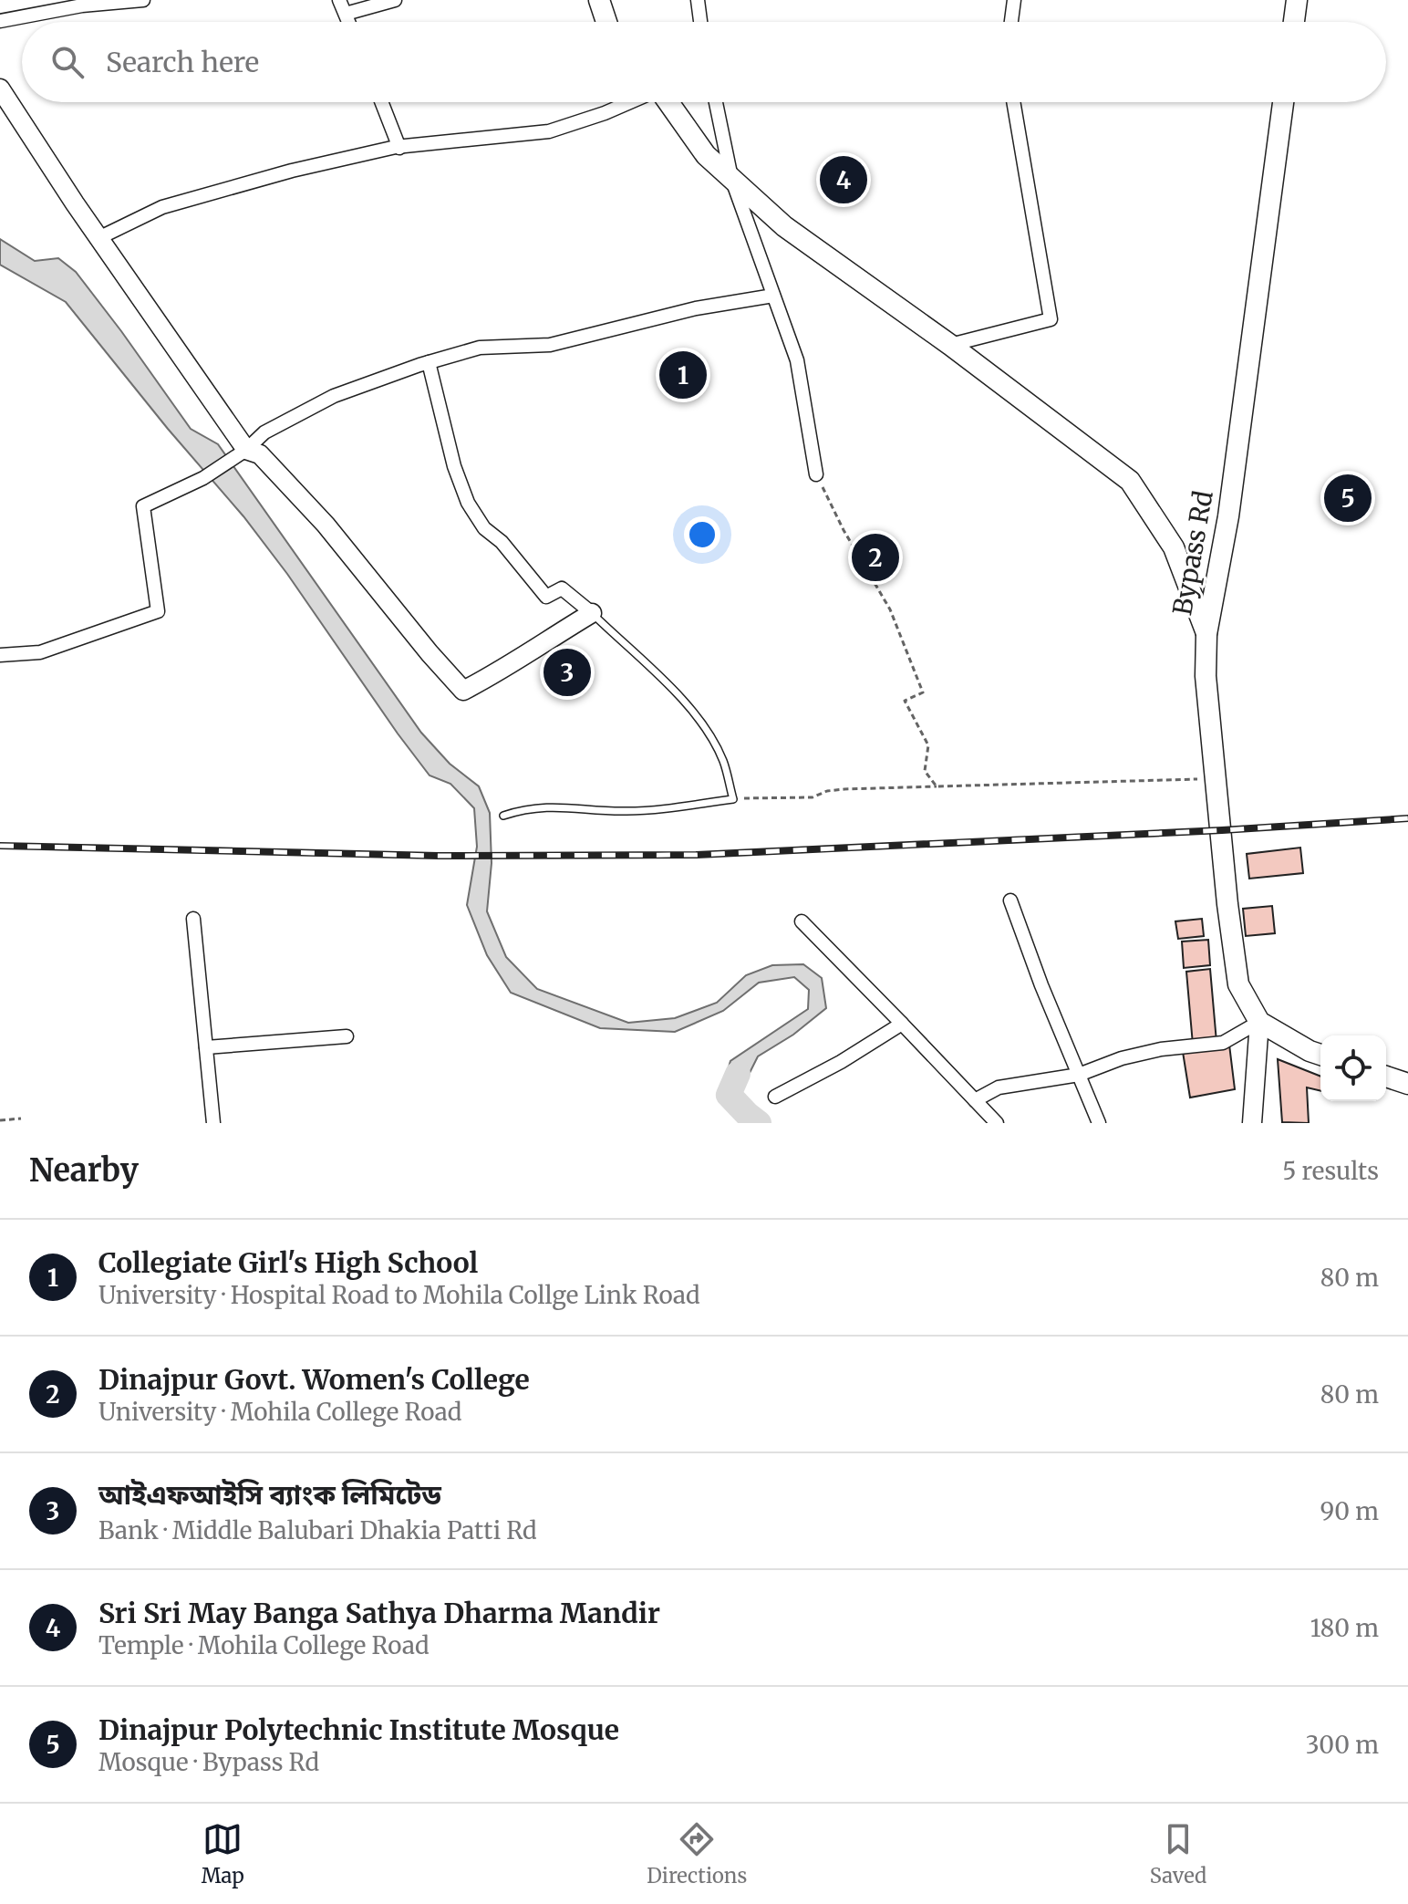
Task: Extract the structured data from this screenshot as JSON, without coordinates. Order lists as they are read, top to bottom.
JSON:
{
  "streets": {
    "main road": ["Bypass Rd"]
  },
  "page": {
    "search": "Search here",
    "pins": [
      "4",
      "1",
      "5",
      "2",
      "3"
    ],
    "heading": ["Nearby", "5 results"],
    "list": [
      {
        "mark": "1",
        "name": "Collegiate Girl's High School",
        "note": "University · Hospital Road to Mohila Collge Link Road",
        "value": "80 m"
      },
      {
        "mark": "2",
        "name": "Dinajpur Govt. Women's College",
        "note": "University · Mohila College Road",
        "value": "80 m"
      },
      {
        "mark": "3",
        "name": "আইএফআইসি ব্যাংক লিমিটেড",
        "note": "Bank · Middle Balubari Dhakia Patti Rd",
        "value": "90 m"
      },
      {
        "mark": "4",
        "name": "Sri Sri May Banga Sathya Dharma Mandir",
        "note": "Temple · Mohila College Road",
        "value": "180 m"
      },
      {
        "mark": "5",
        "name": "Dinajpur Polytechnic Institute Mosque",
        "note": "Mosque · Bypass Rd",
        "value": "300 m"
      }
    ],
    "nav": ["Map", "Directions", "Saved"]
  }
}
